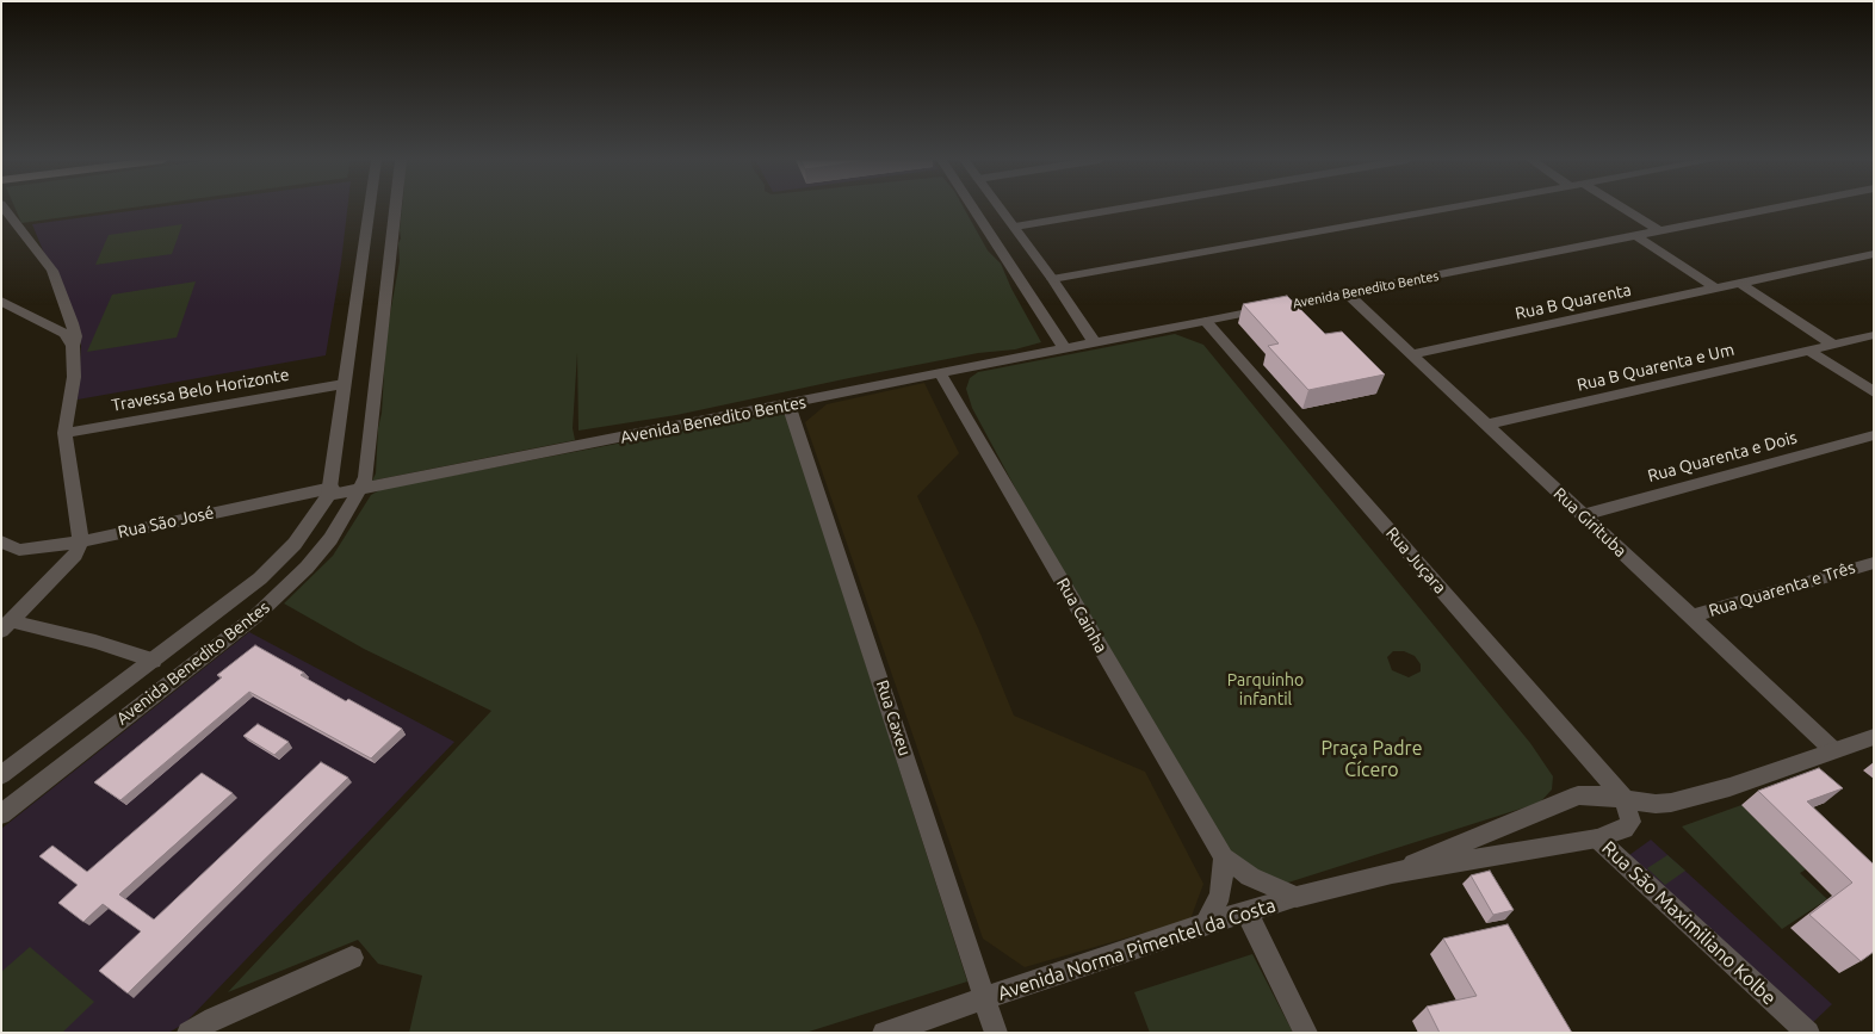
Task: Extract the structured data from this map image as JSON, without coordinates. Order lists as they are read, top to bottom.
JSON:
{
  "streets": {
    "street": [
      "Avenida Benedito Bentes",
      "Rua B Quarenta",
      "Rua B Quarenta e Um",
      "Travessa Belo Horizonte",
      "Rua Quarenta e Dois",
      "Rua São José",
      "Rua Girituba",
      "Rua Juçara",
      "Rua Quarenta e Três",
      "Rua Cainha",
      "Rua Caxeu",
      "Rua São Maximiliano Kolbe",
      "Avenida Norma Pimentel da Costa"
    ]
  },
  "crossings": [
    ["Avenida Benedito Bentes", "Travessa Belo Horizonte"],
    ["Avenida Benedito Bentes", "Rua São José"],
    ["Avenida Benedito Bentes", "Rua Girituba"],
    ["Avenida Benedito Bentes", "Rua Juçara"],
    ["Avenida Benedito Bentes", "Rua Cainha"],
    ["Avenida Benedito Bentes", "Rua Caxeu"],
    ["Rua B Quarenta", "Rua Girituba"],
    ["Rua B Quarenta e Um", "Rua Girituba"],
    ["Rua Quarenta e Dois", "Rua Girituba"],
    ["Rua Girituba", "Rua Quarenta e Três"],
    ["Rua Girituba", "Avenida Norma Pimentel da Costa"],
    ["Rua Juçara", "Avenida Norma Pimentel da Costa"],
    ["Rua Cainha", "Avenida Norma Pimentel da Costa"],
    ["Rua Caxeu", "Avenida Norma Pimentel da Costa"],
    ["Rua São Maximiliano Kolbe", "Avenida Norma Pimentel da Costa"]
  ],
  "parks": ["Parquinho infantil", "Praça Padre Cícero"]
}
